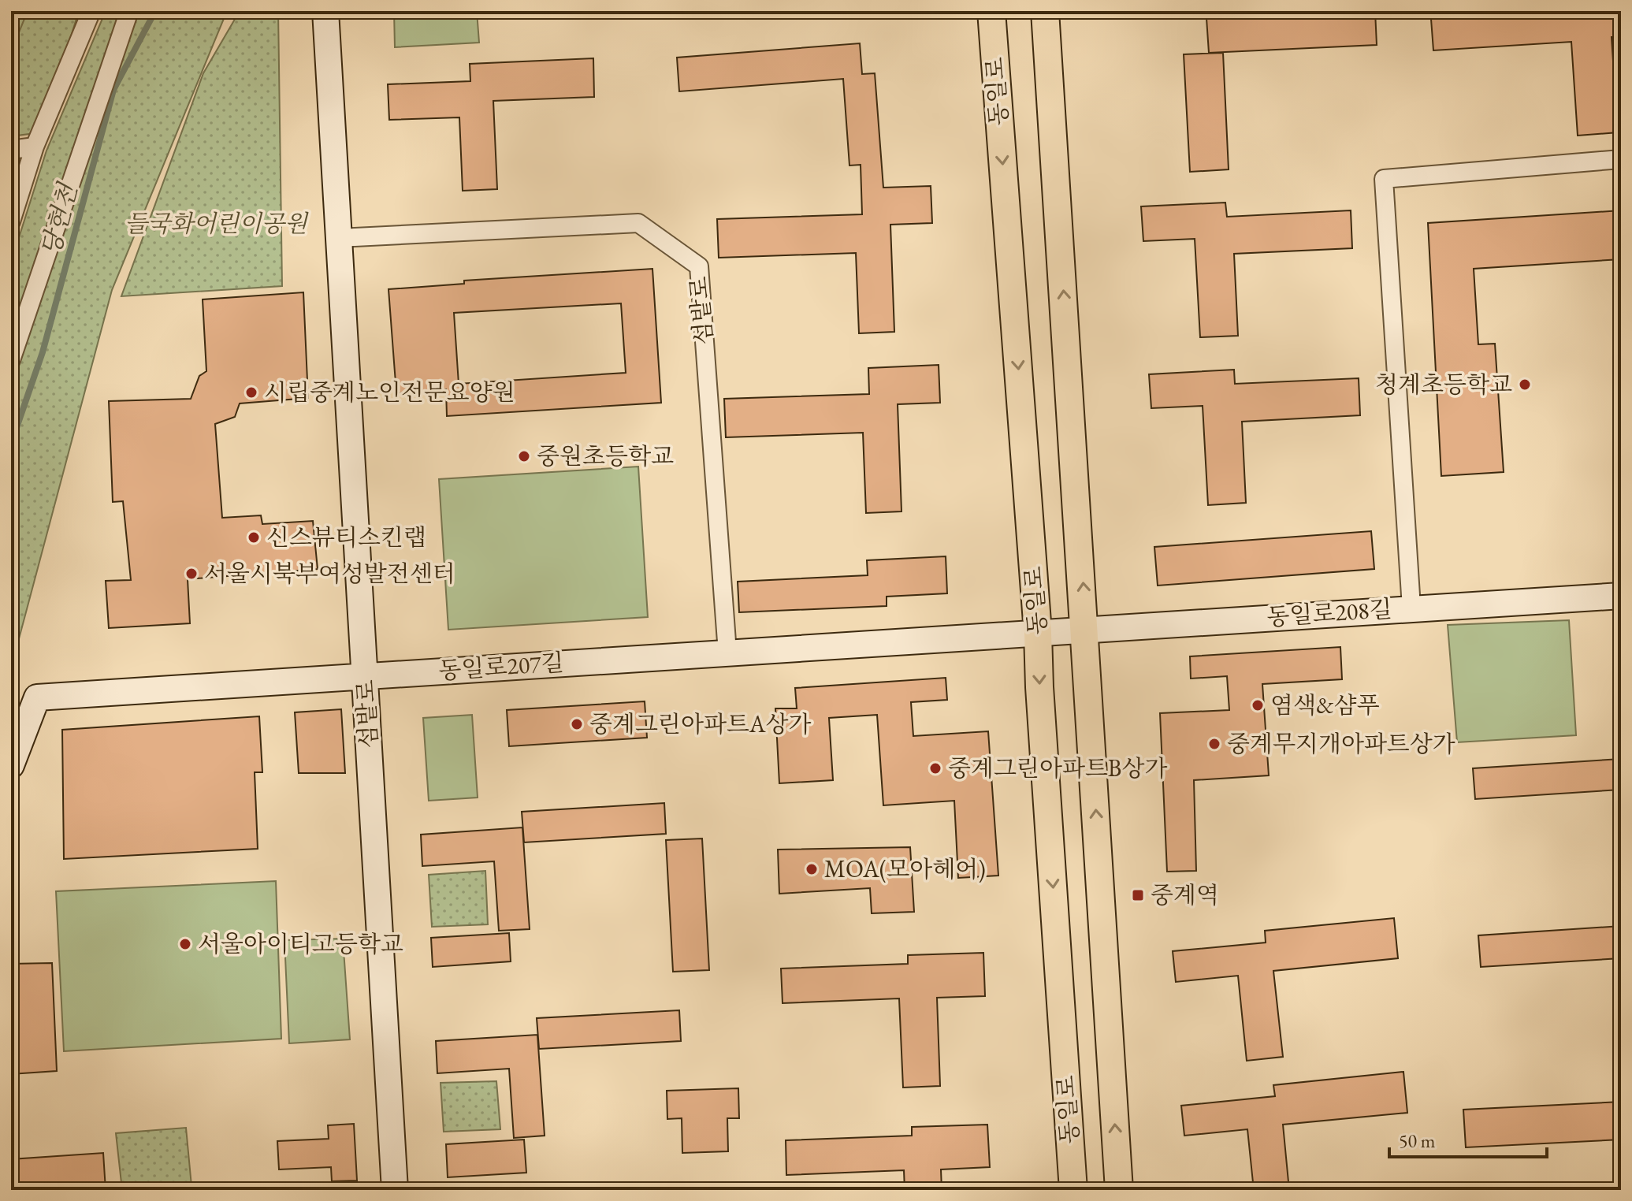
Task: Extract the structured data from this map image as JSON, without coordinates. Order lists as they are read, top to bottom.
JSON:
{
  "streets": {
    "main road": ["동일로"],
    "street": ["섬밭로", "동일로208길", "동일로207길"]
  },
  "crossings": [
    ["동일로", "동일로208길"],
    ["동일로", "동일로207길"],
    ["섬밭로", "동일로207길"],
    ["동일로208길", "동일로207길"]
  ],
  "water": ["당현천"],
  "parks": ["들국화어린이공원"],
  "places": {
    "other": [
      "청계초등학교",
      "시립중계노인전문요양원",
      "중원초등학교",
      "신스뷰티스킨랩",
      "서울시북부여성발전센터",
      "염색&샴푸",
      "중계그린아파트A상가",
      "중계무지개아파트상가",
      "중계그린아파트B상가",
      "MOA(모아헤어)",
      "서울아이티고등학교"
    ],
    "transit": ["중계역"]
  },
  "scale_bar": "50 m"
}
